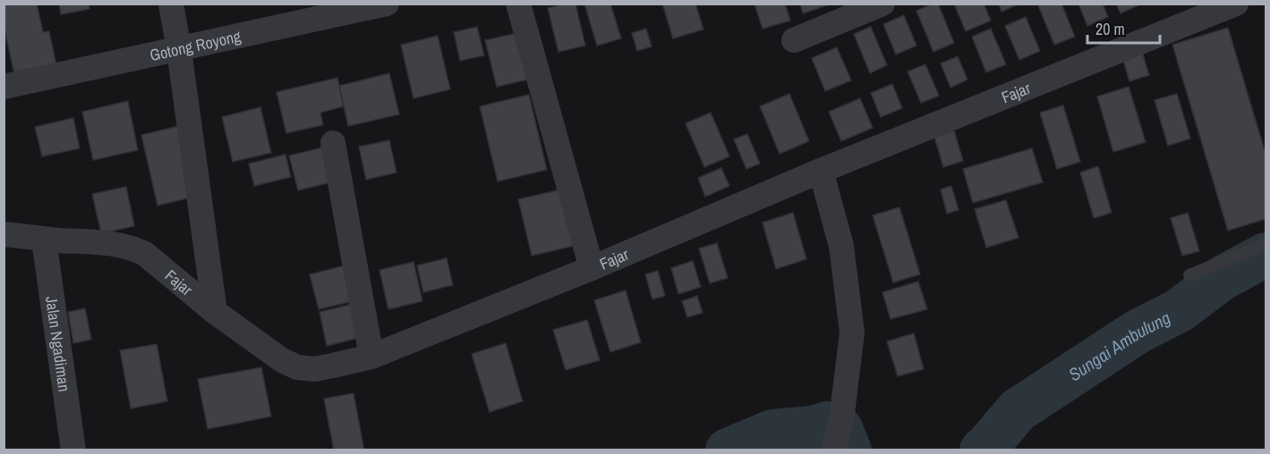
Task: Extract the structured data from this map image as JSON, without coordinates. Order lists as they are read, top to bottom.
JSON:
{
  "streets": {
    "street": ["Gotong Royong", "Fajar", "Jalan Ngadiman"]
  },
  "crossings": [
    ["Fajar", "Jalan Ngadiman"]
  ],
  "water": ["Sungai Ambulung"],
  "scale_bar": "20 m"
}
